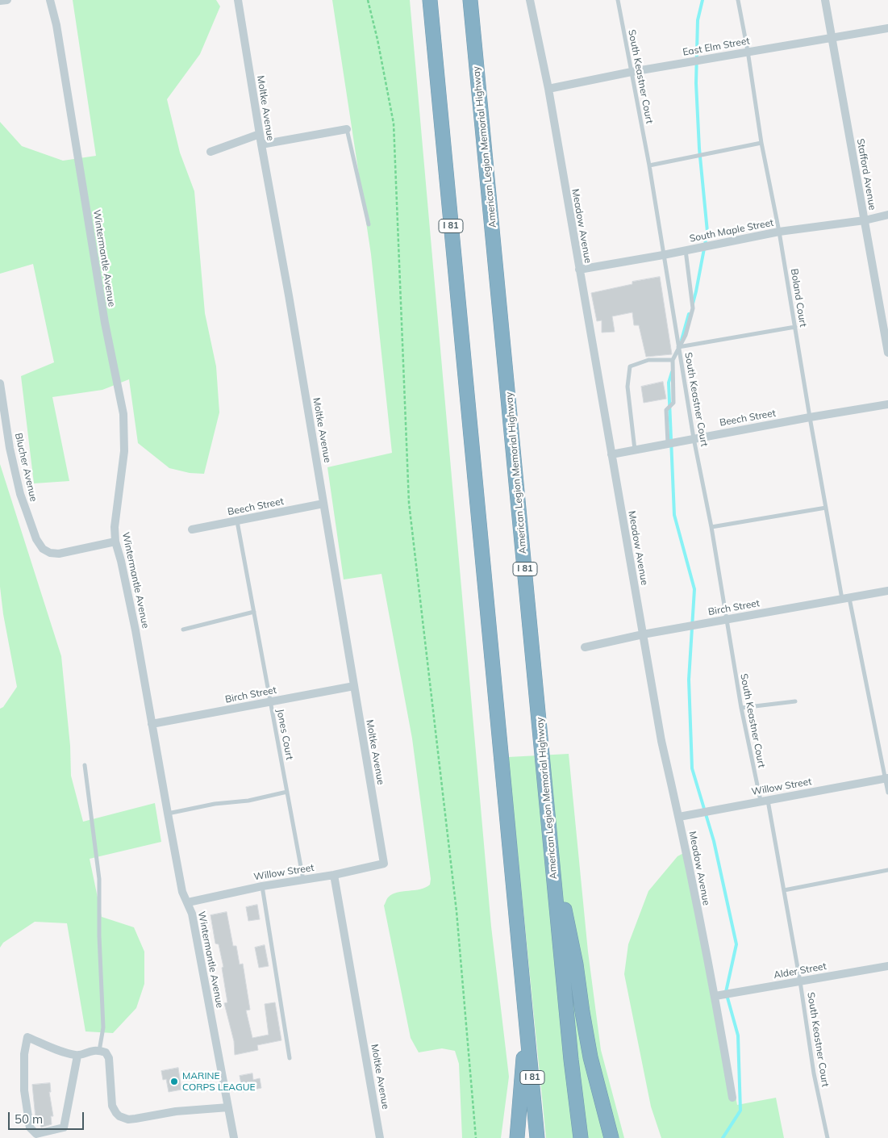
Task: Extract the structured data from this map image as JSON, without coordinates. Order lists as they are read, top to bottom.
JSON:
{
  "streets": {
    "highway": ["American Legion Memorial Highway", "I 81"],
    "street": [
      "East Elm Street",
      "Moltke Avenue",
      "Stafford Avenue",
      "Meadow Avenue",
      "South Maple Street",
      "Wintermantle Avenue",
      "Beech Street",
      "Blucher Avenue",
      "Birch Street",
      "Willow Street",
      "Alder Street"
    ],
    "lane": ["South Keastner Court", "Boland Court", "Jones Court"]
  },
  "crossings": [
    ["East Elm Street", "South Keastner Court"],
    ["East Elm Street", "Stafford Avenue"],
    ["East Elm Street", "Meadow Avenue"],
    ["East Elm Street", "Boland Court"],
    ["South Keastner Court", "South Maple Street"],
    ["South Keastner Court", "Beech Street"],
    ["South Keastner Court", "Birch Street"],
    ["South Keastner Court", "Willow Street"],
    ["South Keastner Court", "Alder Street"],
    ["Moltke Avenue", "Beech Street"],
    ["Moltke Avenue", "Birch Street"],
    ["Moltke Avenue", "Willow Street"],
    ["Stafford Avenue", "South Maple Street"],
    ["Meadow Avenue", "South Maple Street"],
    ["Meadow Avenue", "Beech Street"],
    ["Meadow Avenue", "Birch Street"],
    ["Meadow Avenue", "Willow Street"],
    ["Meadow Avenue", "Alder Street"],
    ["South Maple Street", "Boland Court"],
    ["Wintermantle Avenue", "Blucher Avenue"],
    ["Wintermantle Avenue", "Birch Street"],
    ["Wintermantle Avenue", "Willow Street"],
    ["Boland Court", "Beech Street"],
    ["Boland Court", "Birch Street"],
    ["Boland Court", "Willow Street"],
    ["Beech Street", "Jones Court"],
    ["Birch Street", "Jones Court"],
    ["Jones Court", "Willow Street"]
  ],
  "places": ["MARINE CORPS LEAGUE"],
  "scale_bar": "50 m"
}
